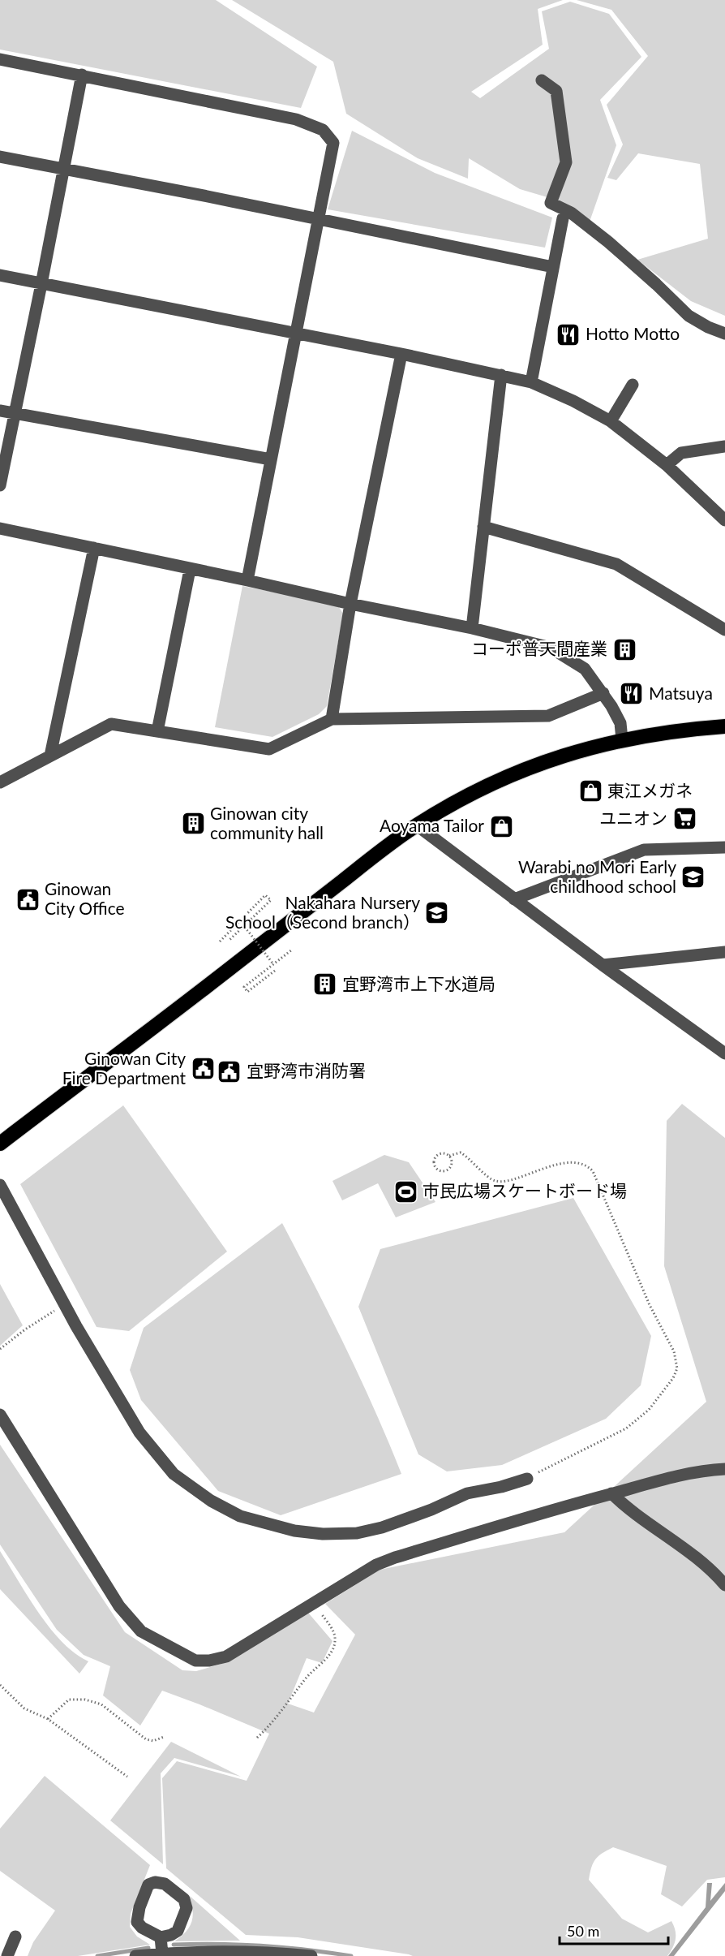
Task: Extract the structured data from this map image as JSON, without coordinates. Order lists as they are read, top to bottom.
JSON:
{
  "places": {
    "restaurant": ["Hotto Motto", "Matsuya"],
    "building": ["コーポ普天間産業", "Ginowan city community hall", "宜野湾市上下水道局"],
    "shop": ["東江メガネ", "Aoyama Tailor"],
    "supermarket": ["ユニオン"],
    "school or university": ["Warabi no Mori Early childhood school", "Nakahara Nursery School（Second branch）"],
    "public building": ["Ginowan City Office", "Ginowan City Fire Department", "宜野湾市消防署"],
    "sports": ["市民広場スケートボード場"]
  },
  "scale_bar": "50 m"
}
